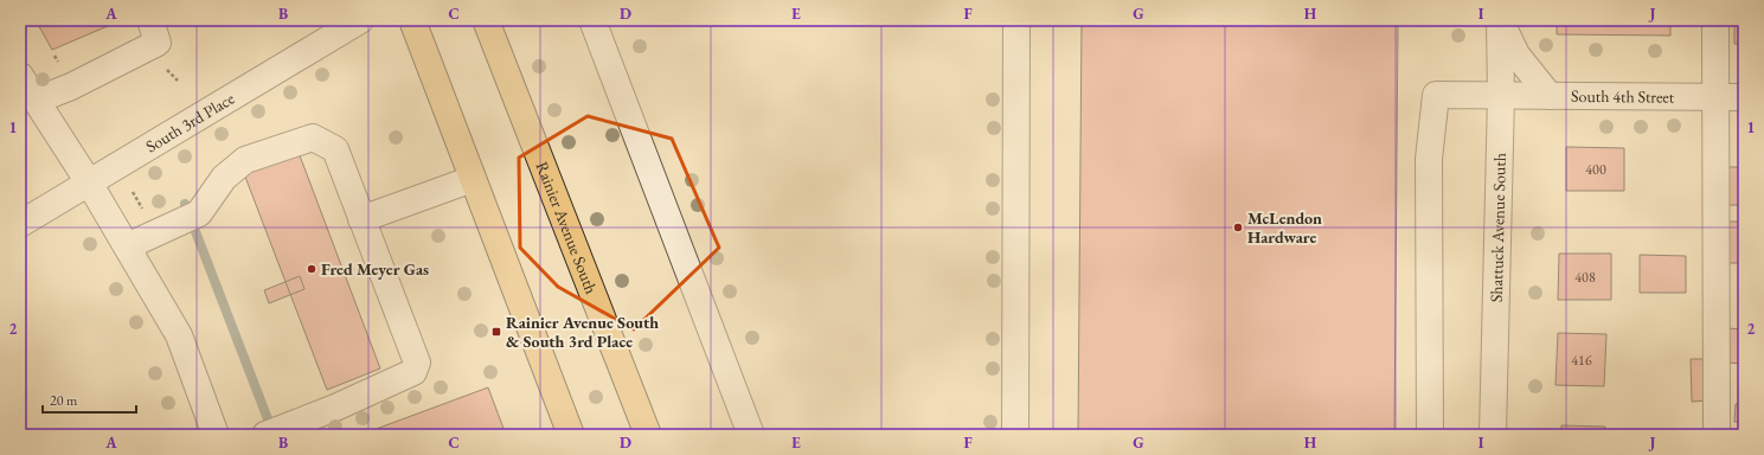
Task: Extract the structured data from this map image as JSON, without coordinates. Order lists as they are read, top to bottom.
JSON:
{
  "streets": {
    "main road": ["Rainier Avenue South"],
    "street": ["South 4th Street", "South 3rd Place", "Shattuck Avenue South"]
  },
  "crossings": [
    ["South 4th Street", "Shattuck Avenue South"]
  ],
  "places": {
    "other": ["McLendon Hardware", "Fred Meyer Gas"],
    "transit": ["Rainier Avenue South & South 3rd Place"]
  },
  "house_numbers": ["400", "408", "416"],
  "scale_bar": "20 m",
  "grid": {
    "columns": [
      "A",
      "B",
      "C",
      "D",
      "E",
      "F",
      "G",
      "H",
      "I",
      "J"
    ],
    "rows": ["1", "2"]
  }
}
